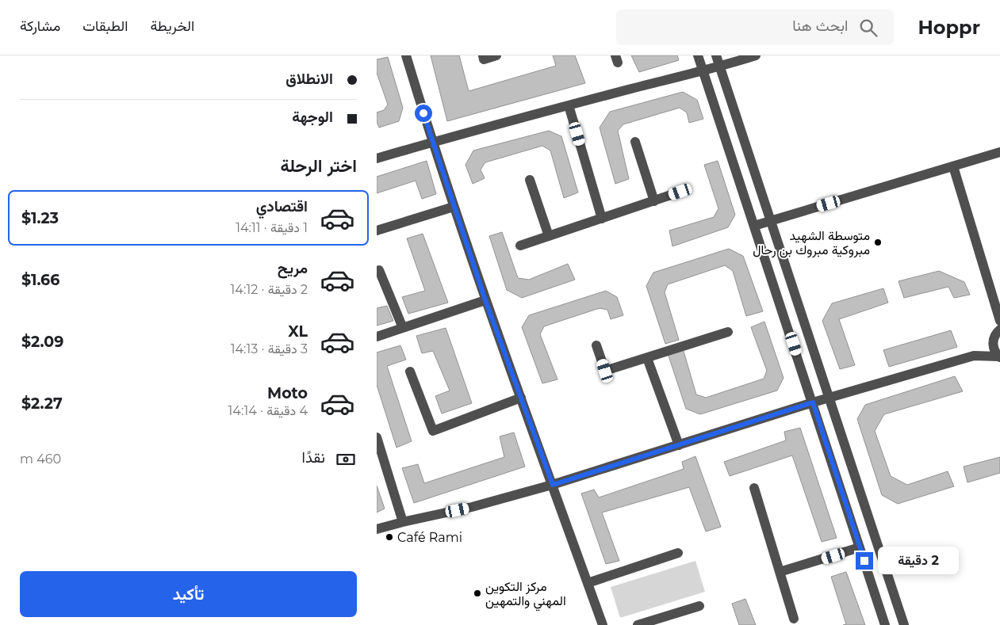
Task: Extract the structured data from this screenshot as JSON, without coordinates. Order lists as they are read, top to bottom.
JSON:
{
  "places": ["متوسطة الشهيد مبروكية مبروك بن رحال", "Café Rami", "مركز التكوين المهني والتمهين"],
  "page": {
    "header": "Hoppr",
    "search": "ابحث هنا",
    "nav": ["الخريطة", "الطبقات", "مشاركة"],
    "banner": ["الانطلاق", "الوجهة"],
    "heading": "اختر الرحلة",
    "list": [
      {
        "name": "اقتصادي",
        "note": "1 دقيقة · 14:11",
        "value": "$1.23"
      },
      {
        "name": "مريح",
        "note": "2 دقيقة · 14:12",
        "value": "$1.66"
      },
      {
        "name": "XL",
        "note": "3 دقيقة · 14:13",
        "value": "$2.09"
      },
      {
        "name": "Moto",
        "note": "4 دقيقة · 14:14",
        "value": "$2.27"
      }
    ],
    "pay": ["نقدًا", "460 m"],
    "bubble": "2 دقيقة",
    "buttons": "تأكيد"
  }
}
